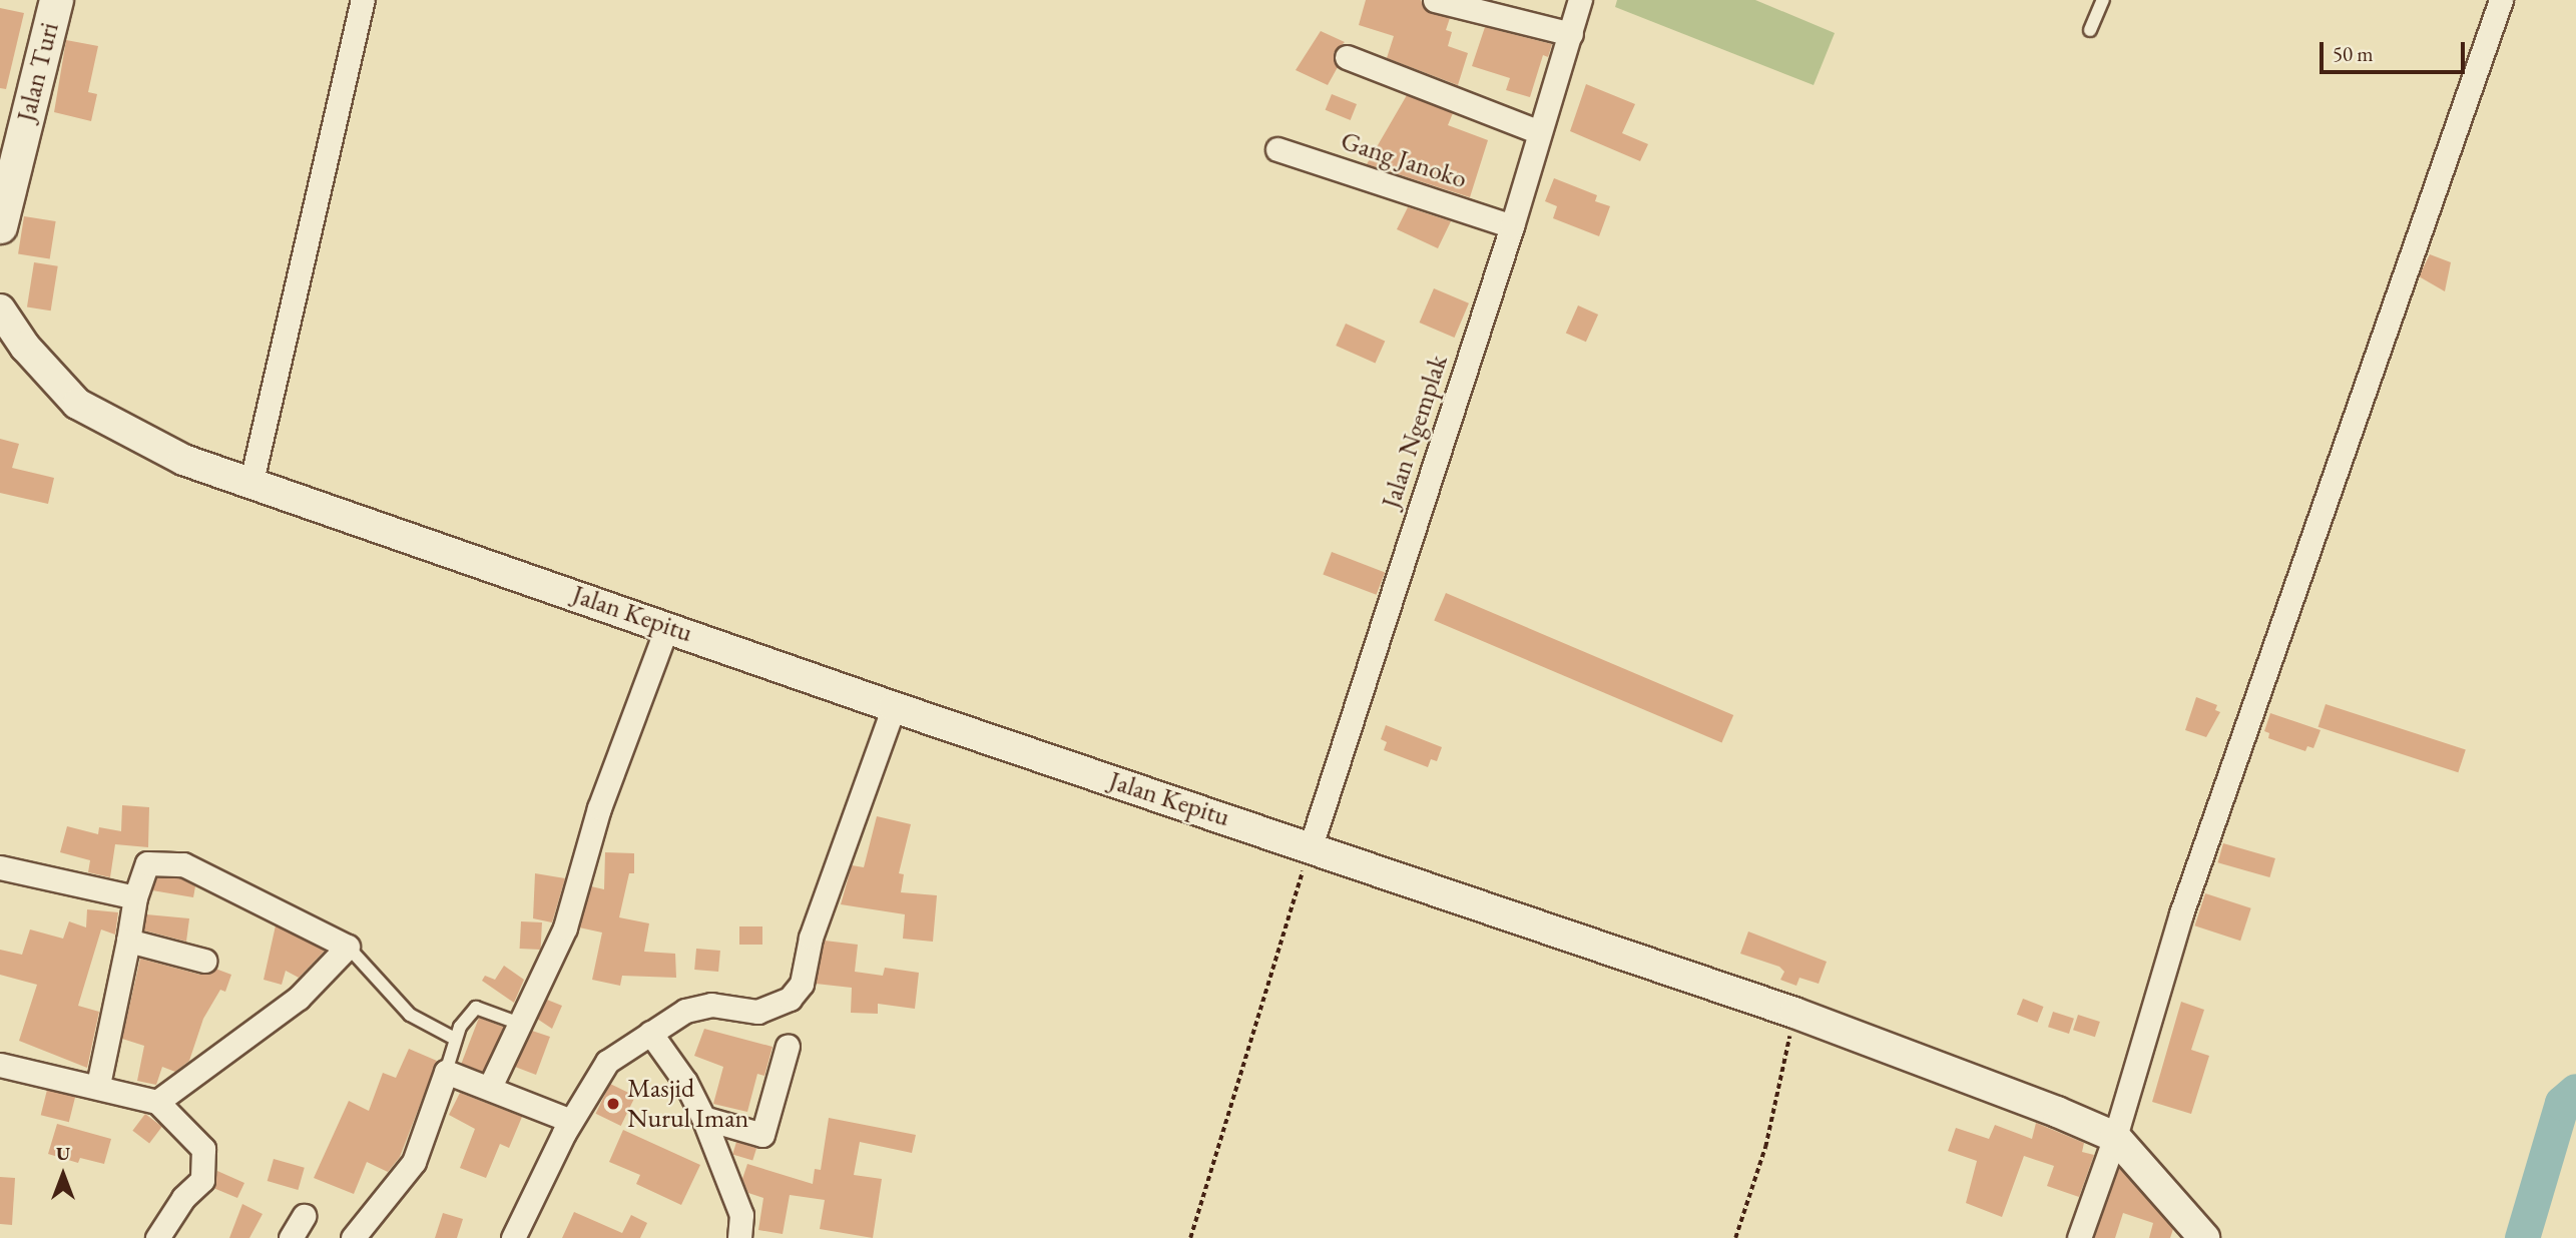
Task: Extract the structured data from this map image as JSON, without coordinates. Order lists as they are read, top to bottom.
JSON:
{
  "streets": {
    "main road": ["Jalan Turi"],
    "street": ["Gang Janoko", "Jalan Ngemplak", "Jalan Kepitu"]
  },
  "crossings": [
    ["Gang Janoko", "Jalan Ngemplak"],
    ["Jalan Ngemplak", "Jalan Kepitu"]
  ],
  "places": ["Masjid Nurul Iman"],
  "scale_bar": "50 m",
  "north": "top"
}
